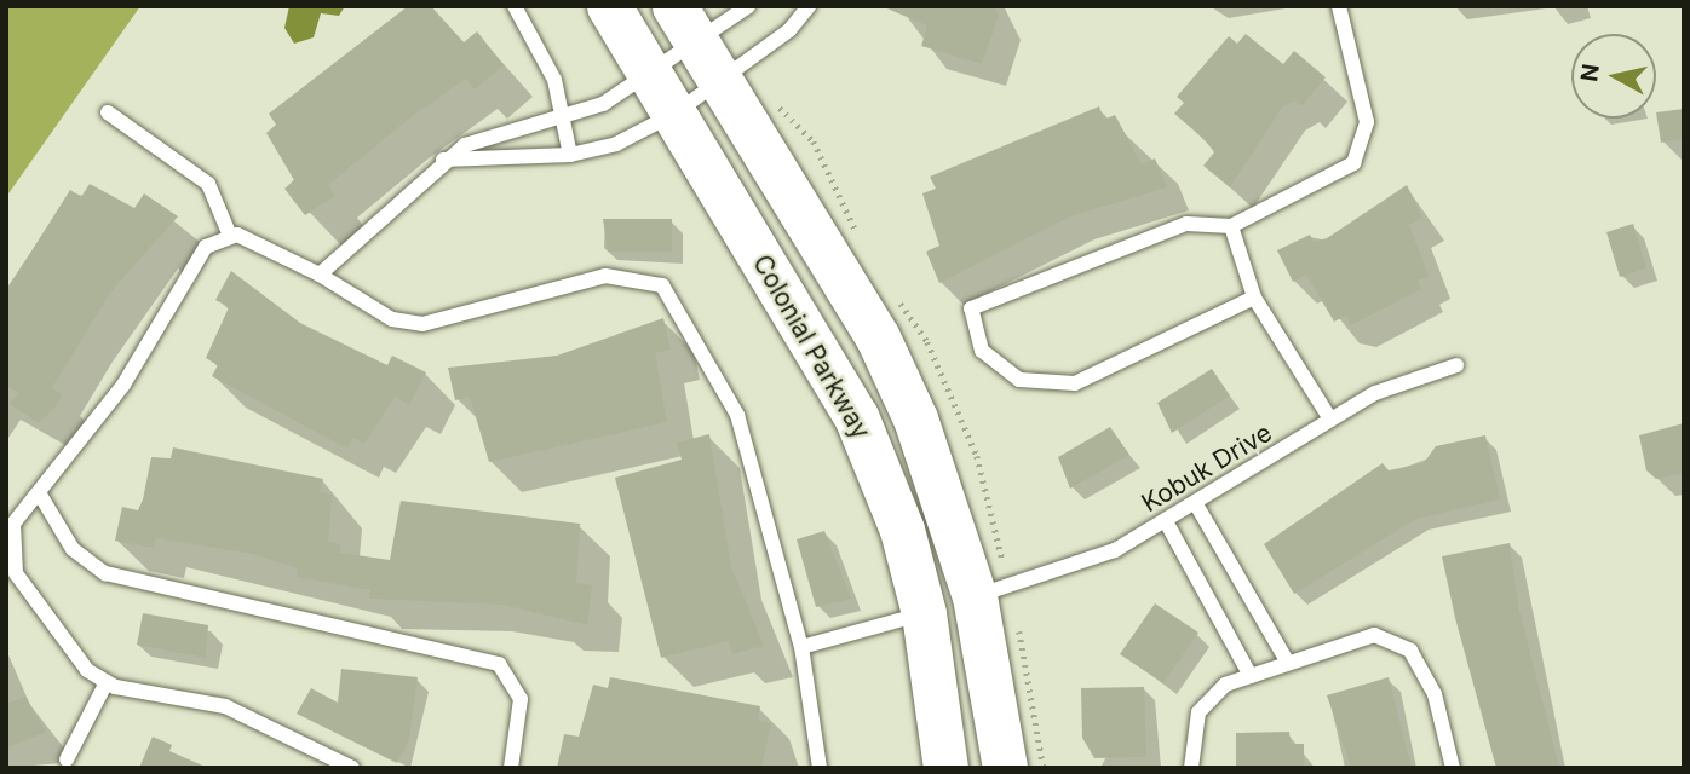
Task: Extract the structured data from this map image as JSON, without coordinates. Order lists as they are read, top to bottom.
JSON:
{
  "streets": {
    "street": ["Colonial Parkway"],
    "lane": ["Kobuk Drive"]
  },
  "north": "left"
}
